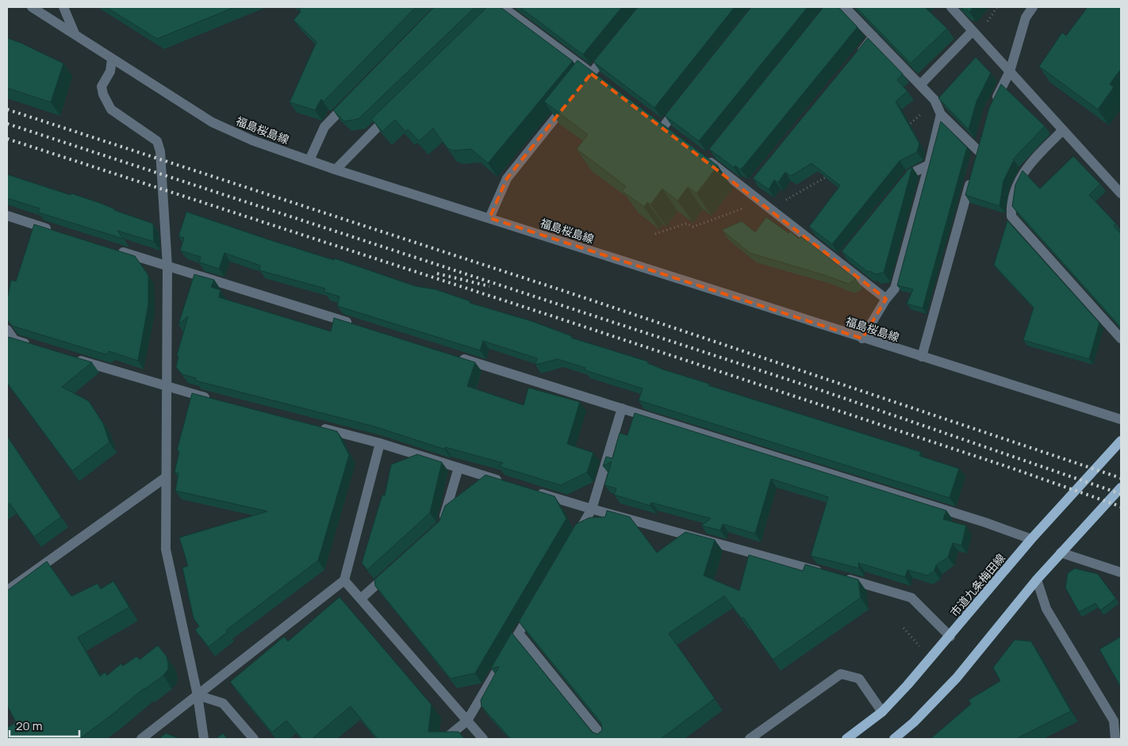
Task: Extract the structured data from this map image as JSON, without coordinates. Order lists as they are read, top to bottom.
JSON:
{
  "streets": {
    "main road": ["市道九条梅田線"],
    "street": ["福島桜島線"]
  },
  "scale_bar": "20 m"
}
